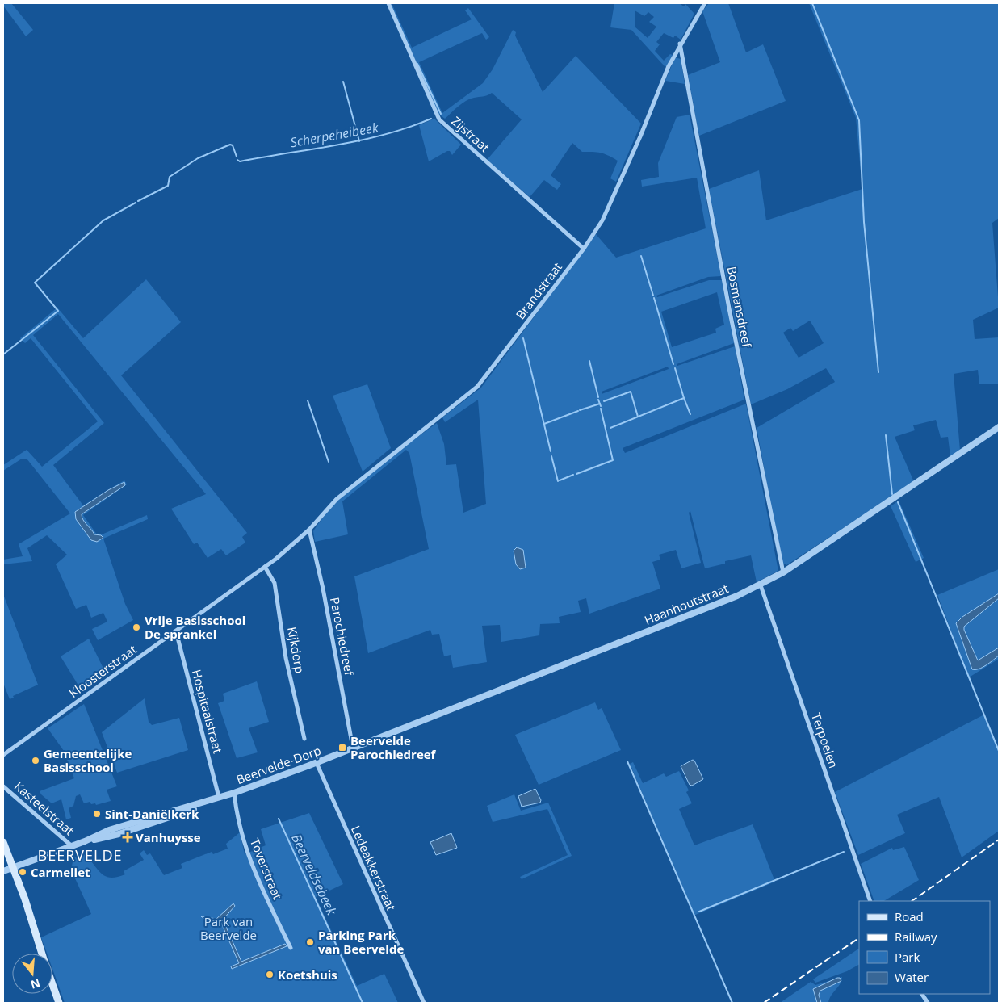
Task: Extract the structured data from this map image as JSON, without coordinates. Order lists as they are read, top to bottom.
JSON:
{
  "streets": {
    "street": [
      "Zijstraat",
      "Brandstraat",
      "Bosmansdreef",
      "Haanhoutstraat",
      "Parochiedreef",
      "Kijkdorp",
      "Kloosterstraat",
      "Hospitaalstraat",
      "Terpoelen",
      "Beervelde-Dorp",
      "Kasteelstraat",
      "Ledeakkerstraat",
      "Toverstraat"
    ]
  },
  "crossings": [
    ["Zijstraat", "Brandstraat"],
    ["Brandstraat", "Bosmansdreef"],
    ["Brandstraat", "Parochiedreef"],
    ["Brandstraat", "Kloosterstraat"],
    ["Bosmansdreef", "Haanhoutstraat"],
    ["Haanhoutstraat", "Parochiedreef"],
    ["Haanhoutstraat", "Terpoelen"],
    ["Haanhoutstraat", "Beervelde-Dorp"],
    ["Parochiedreef", "Kloosterstraat"],
    ["Parochiedreef", "Beervelde-Dorp"],
    ["Kijkdorp", "Kloosterstraat"],
    ["Kloosterstraat", "Hospitaalstraat"],
    ["Hospitaalstraat", "Beervelde-Dorp"],
    ["Beervelde-Dorp", "Kasteelstraat"],
    ["Beervelde-Dorp", "Ledeakkerstraat"],
    ["Beervelde-Dorp", "Toverstraat"]
  ],
  "districts": ["BEERVELDE"],
  "water": ["Scherpeheibeek", "Beerveldsebeek"],
  "parks": ["Park van Beervelde"],
  "places": {
    "other": [
      "Vrije Basisschool De sprankel",
      "Gemeentelijke Basisschool",
      "Sint-Daniëlkerk",
      "Carmeliet",
      "Parking Park van Beervelde",
      "Koetshuis"
    ],
    "transit": ["Beervelde Parochiedreef"],
    "health": ["Vanhuysse"]
  },
  "legend": [
    "Road",
    "Railway",
    "Park",
    "Water"
  ],
  "north": "bottom"
}
